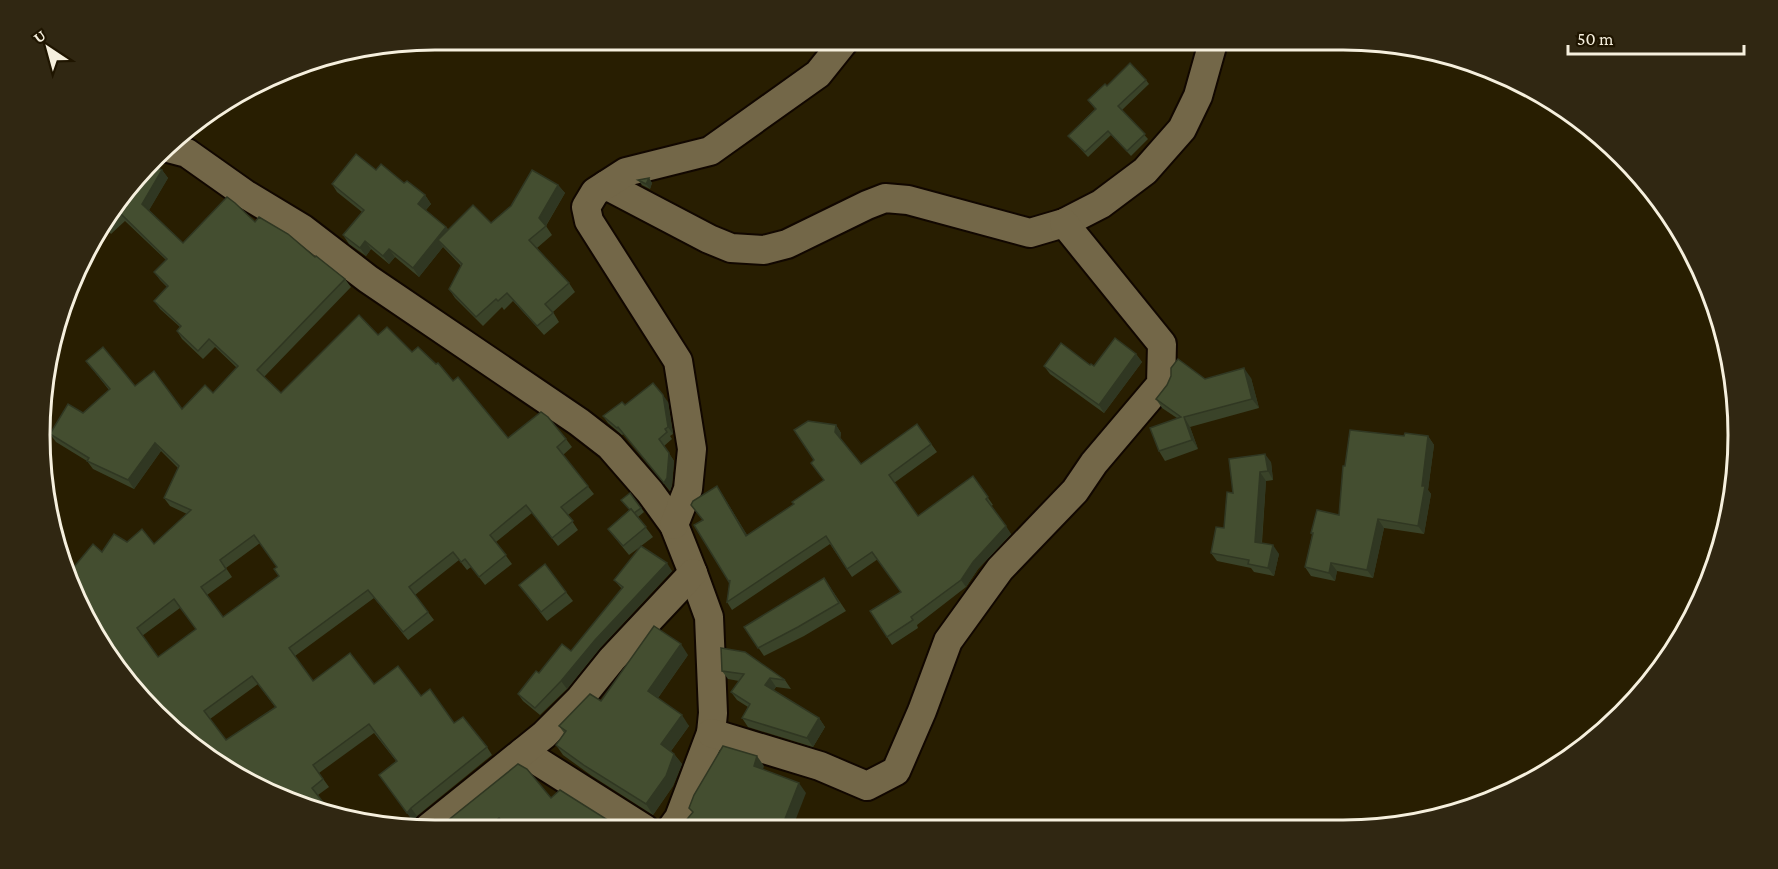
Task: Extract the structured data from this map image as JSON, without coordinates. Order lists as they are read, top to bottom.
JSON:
{
  "scale_bar": "50 m",
  "north": "top left"
}
